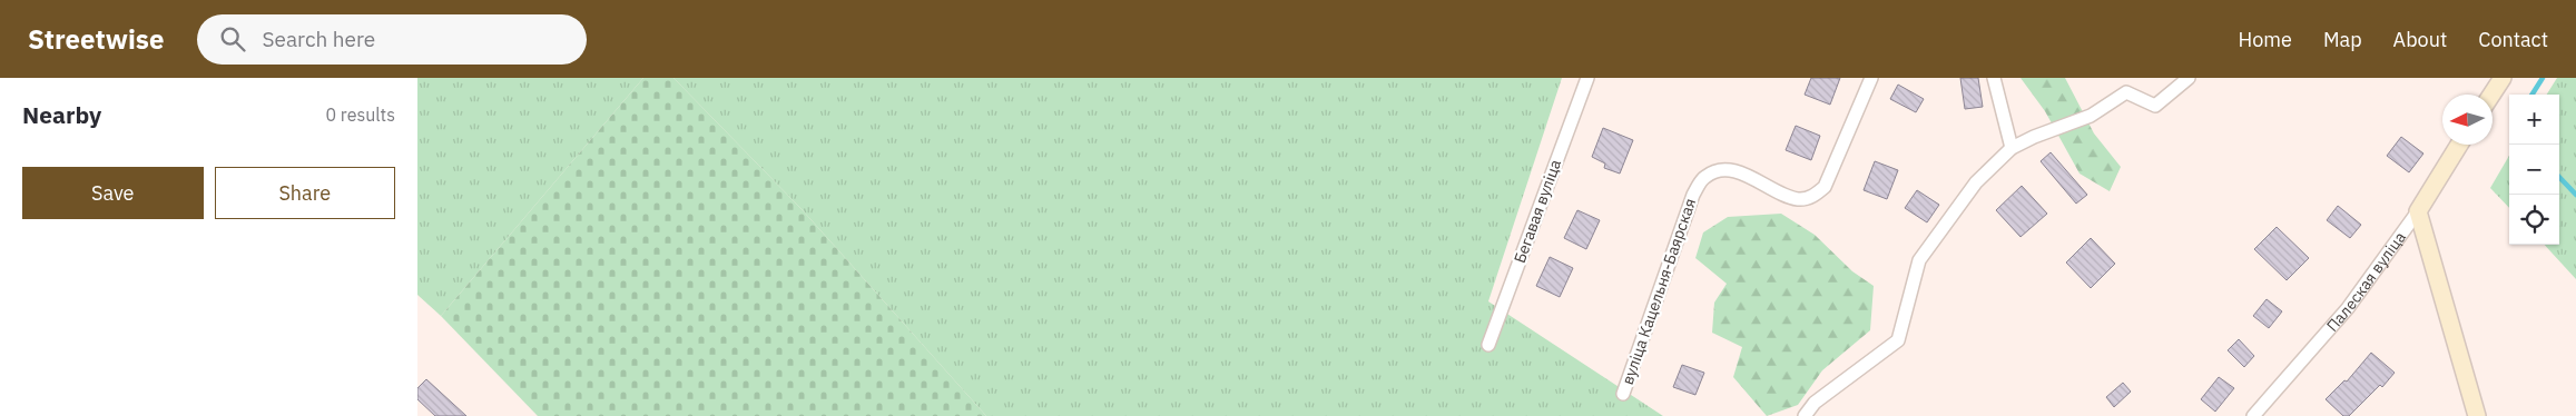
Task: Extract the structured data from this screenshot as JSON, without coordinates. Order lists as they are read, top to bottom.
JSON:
{
  "streets": {
    "street": ["Бегавая вуліца", "Палеская вуліца", "вуліца Кацельня-Баярская"]
  },
  "north": "left",
  "page": {
    "header": "Streetwise",
    "search": "Search here",
    "nav": [
      "Home",
      "Map",
      "About",
      "Contact"
    ],
    "heading": ["Nearby", "0 results"],
    "map_buttons": ["+", "−"],
    "buttons": ["Save", "Share"]
  }
}
